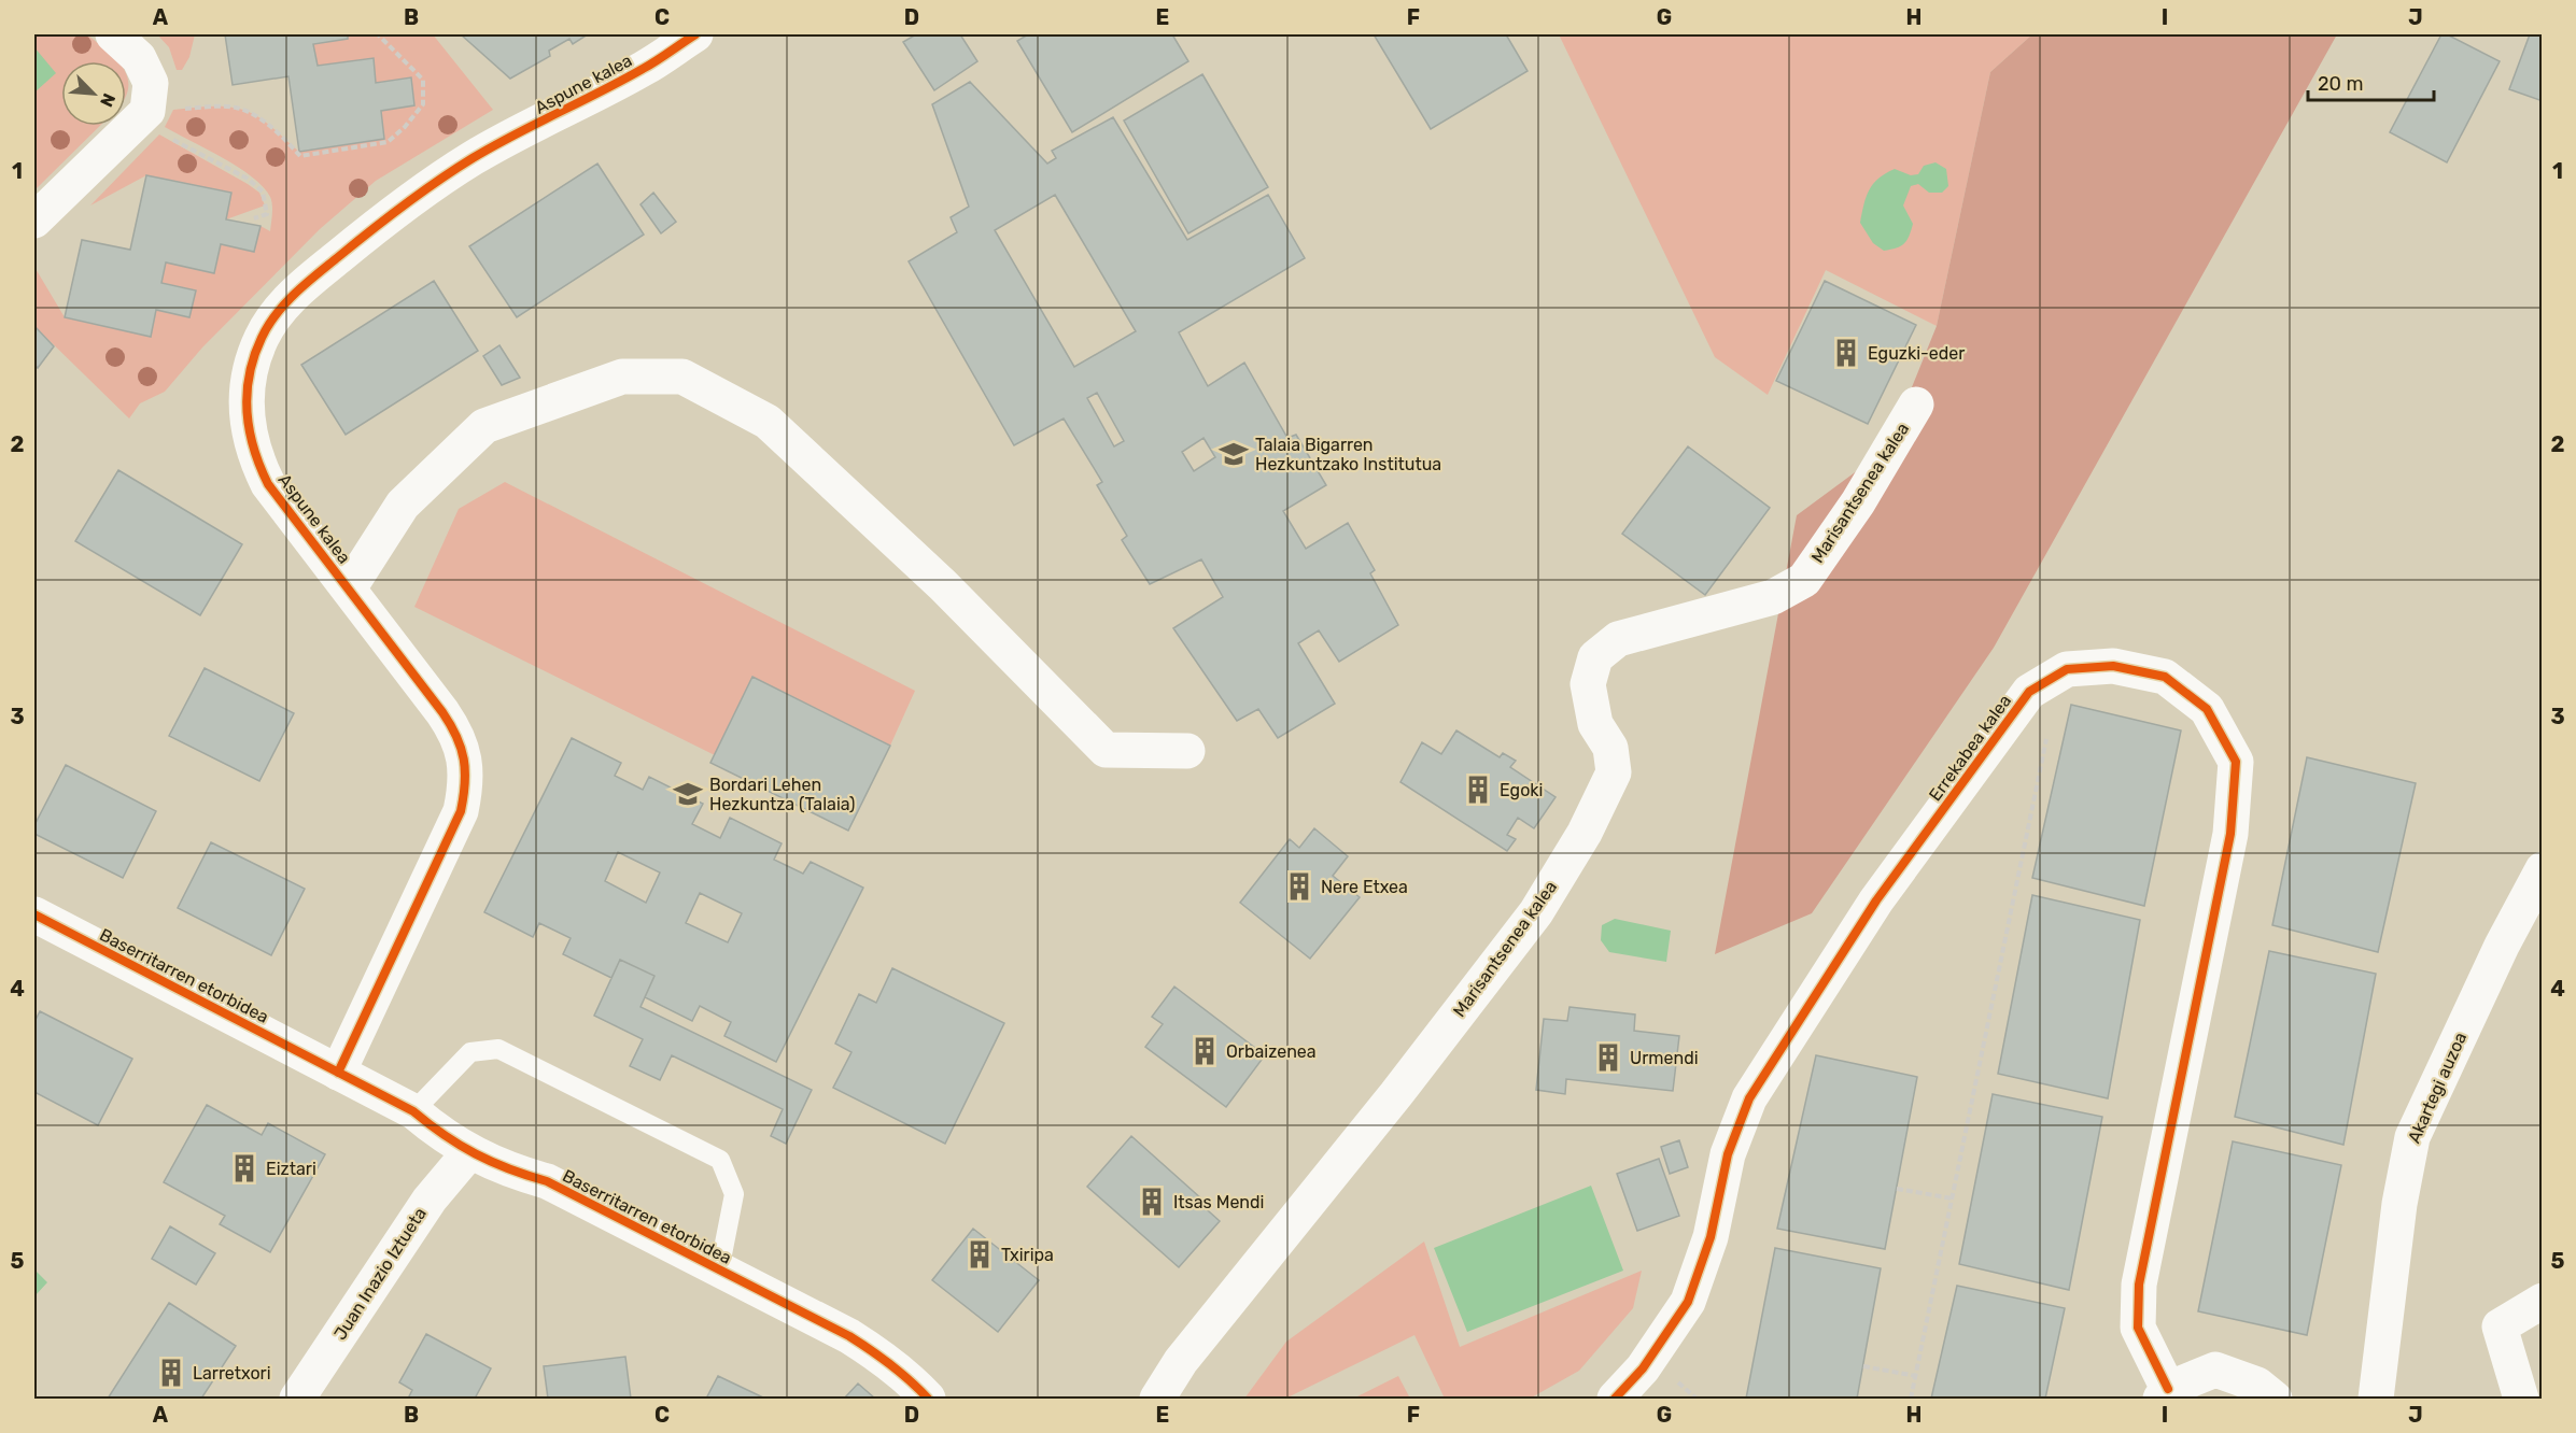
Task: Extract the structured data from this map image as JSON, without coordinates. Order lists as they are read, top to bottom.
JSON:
{
  "streets": {
    "street": [
      "Aspune kalea",
      "Marisantsenea kalea",
      "Errekabea kalea",
      "Baserritarren etorbidea",
      "Akartegi auzoa",
      "Juan Inazio Iztueta"
    ]
  },
  "crossings": [
    ["Aspune kalea", "Baserritarren etorbidea"],
    ["Baserritarren etorbidea", "Juan Inazio Iztueta"]
  ],
  "places": {
    "building": [
      "Eguzki-eder",
      "Egoki",
      "Nere Etxea",
      "Orbaizenea",
      "Urmendi",
      "Eiztari",
      "Itsas Mendi",
      "Txiripa",
      "Larretxori"
    ],
    "school or university": ["Talaia Bigarren Hezkuntzako Institutua", "Bordari Lehen Hezkuntza (Talaia)"]
  },
  "scale_bar": "20 m",
  "north": "bottom right",
  "grid": {
    "columns": [
      "A",
      "B",
      "C",
      "D",
      "E",
      "F",
      "G",
      "H",
      "I",
      "J"
    ],
    "rows": [
      "1",
      "2",
      "3",
      "4",
      "5"
    ]
  }
}
